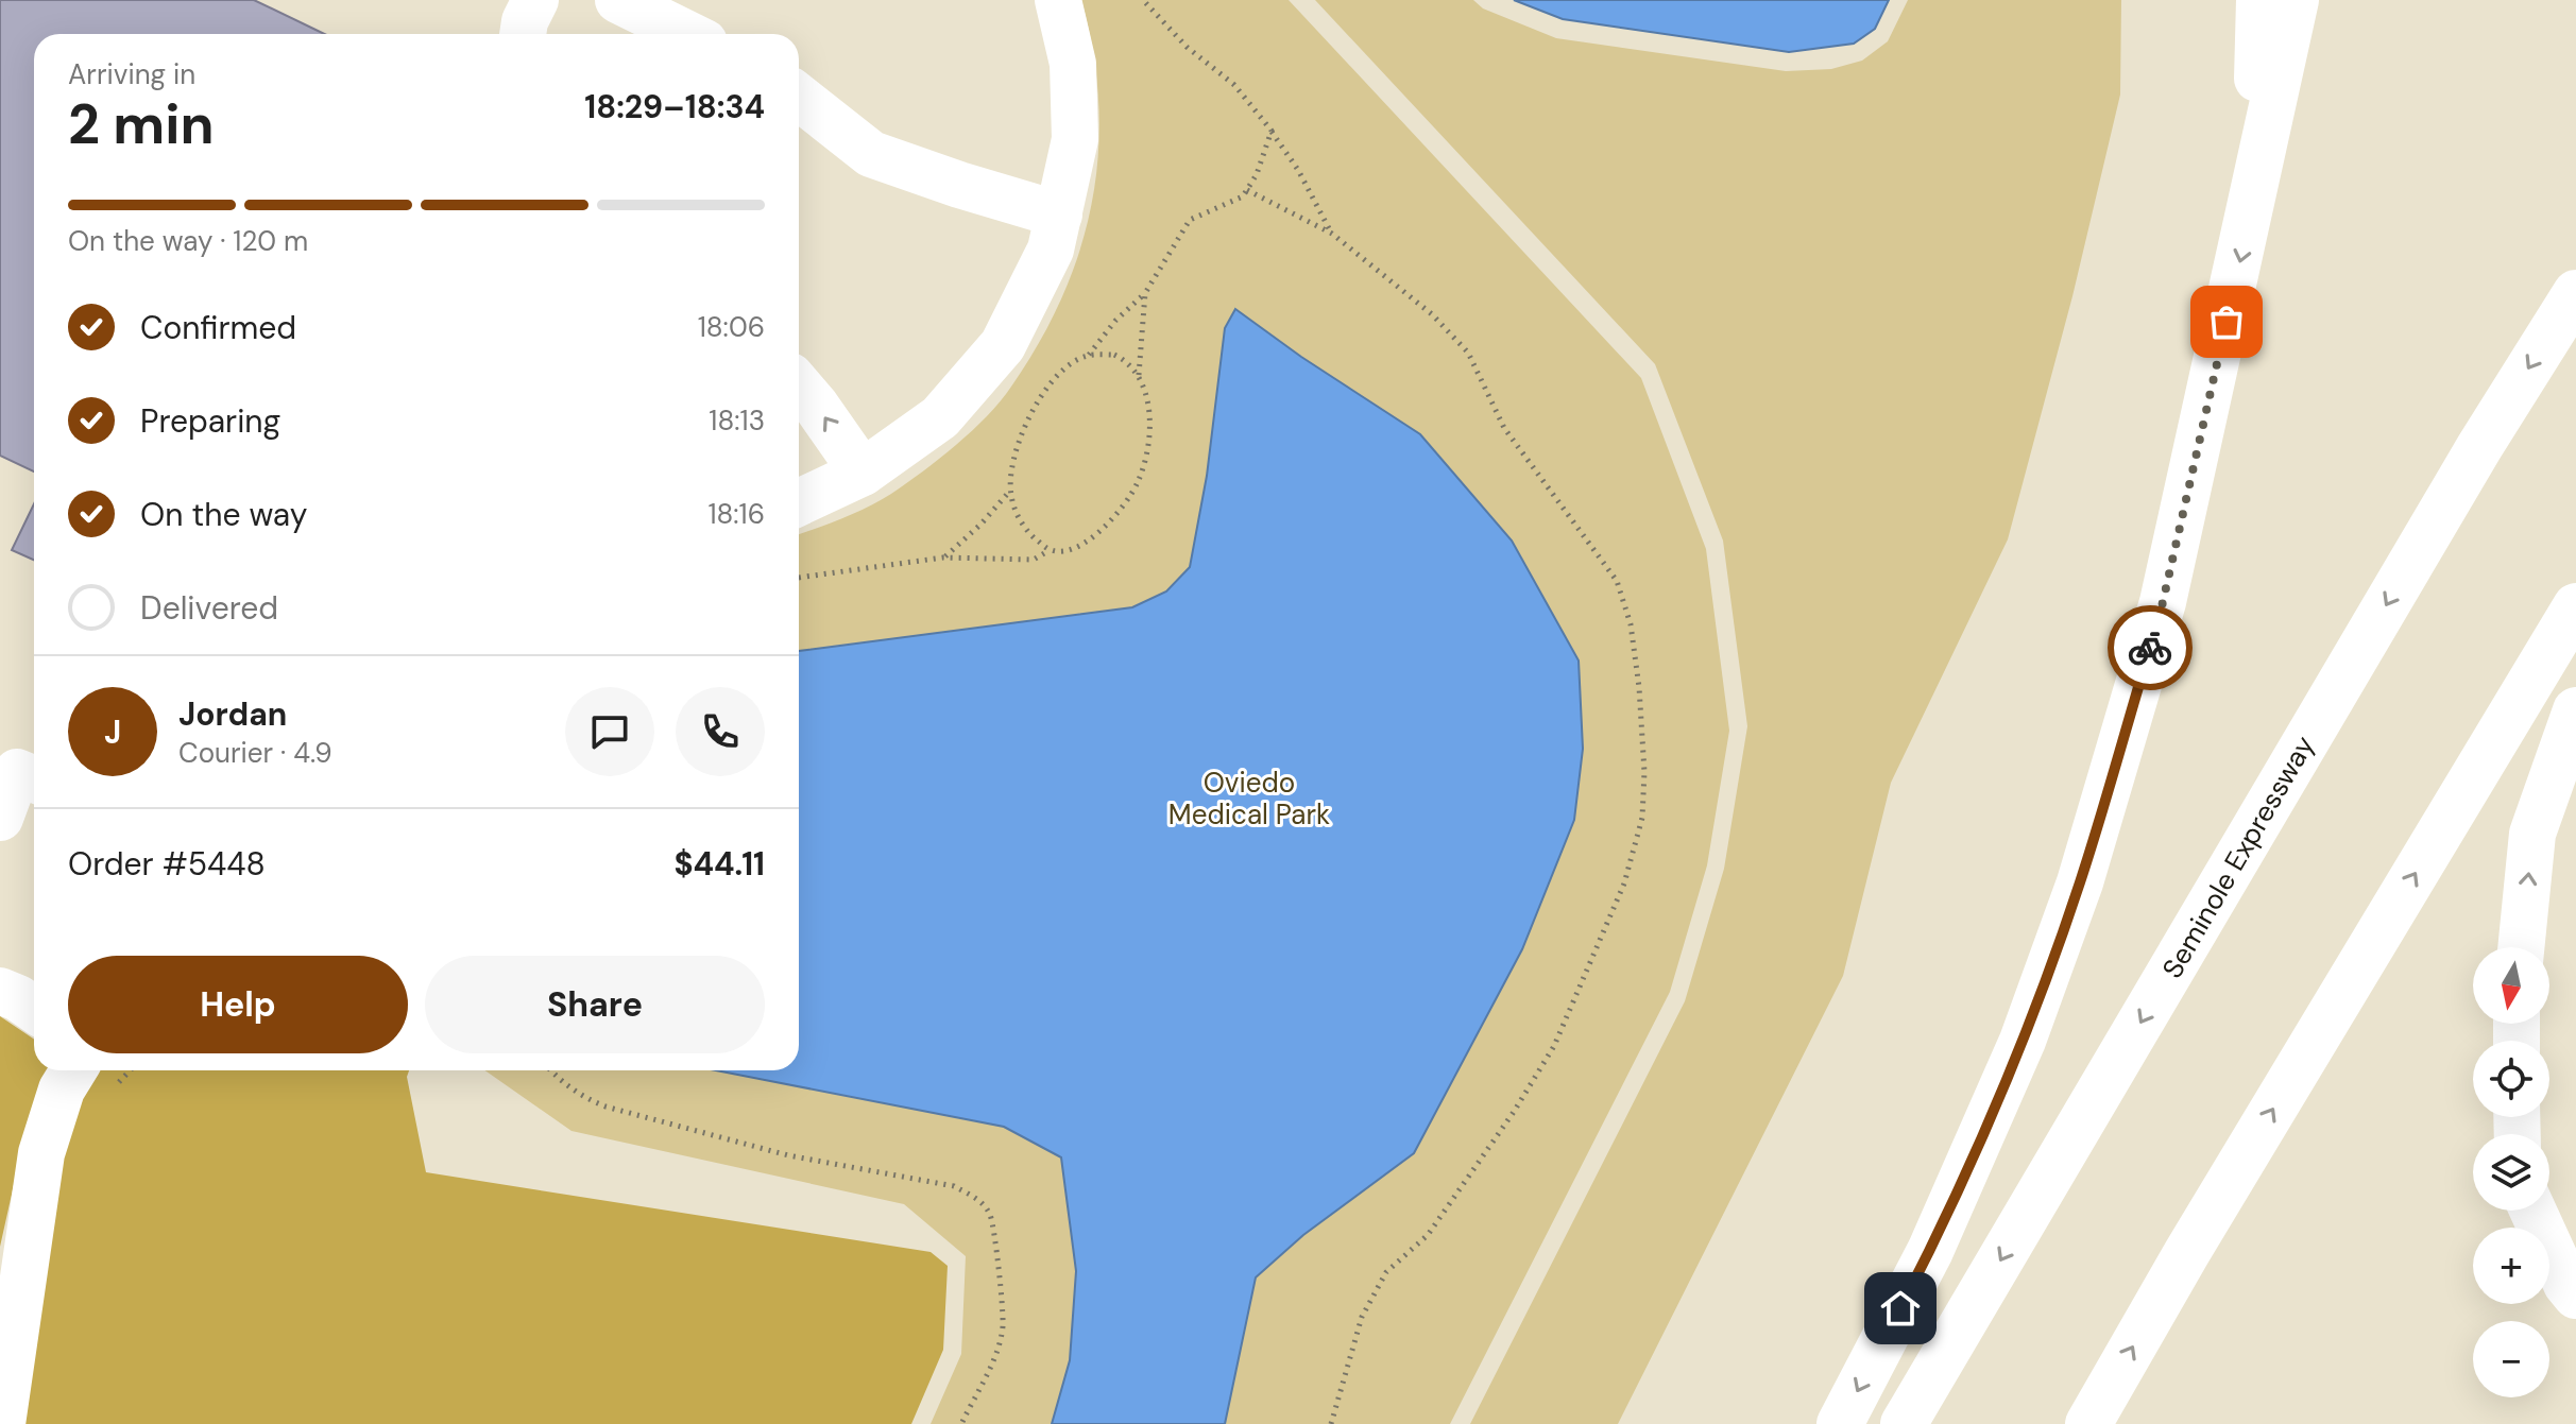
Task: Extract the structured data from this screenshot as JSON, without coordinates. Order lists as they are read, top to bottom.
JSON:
{
  "streets": {
    "main road": ["Seminole Expressway"]
  },
  "parks": ["Oviedo Medical Park"],
  "north": "bottom",
  "page": {
    "heading": ["2 min", "Arriving in", "18:29–18:34"],
    "panel": [
      "Jordan",
      "Courier · 4.9",
      "Order #5448",
      "$44.11"
    ],
    "bar": "On the way · 120 m",
    "list": [
      ["Confirmed", "18:06"],
      ["Preparing", "18:13"],
      ["On the way", "18:16"],
      "Delivered"
    ],
    "round": "J",
    "buttons": ["Help", "Share"],
    "map_buttons": ["+", "−"]
  }
}
